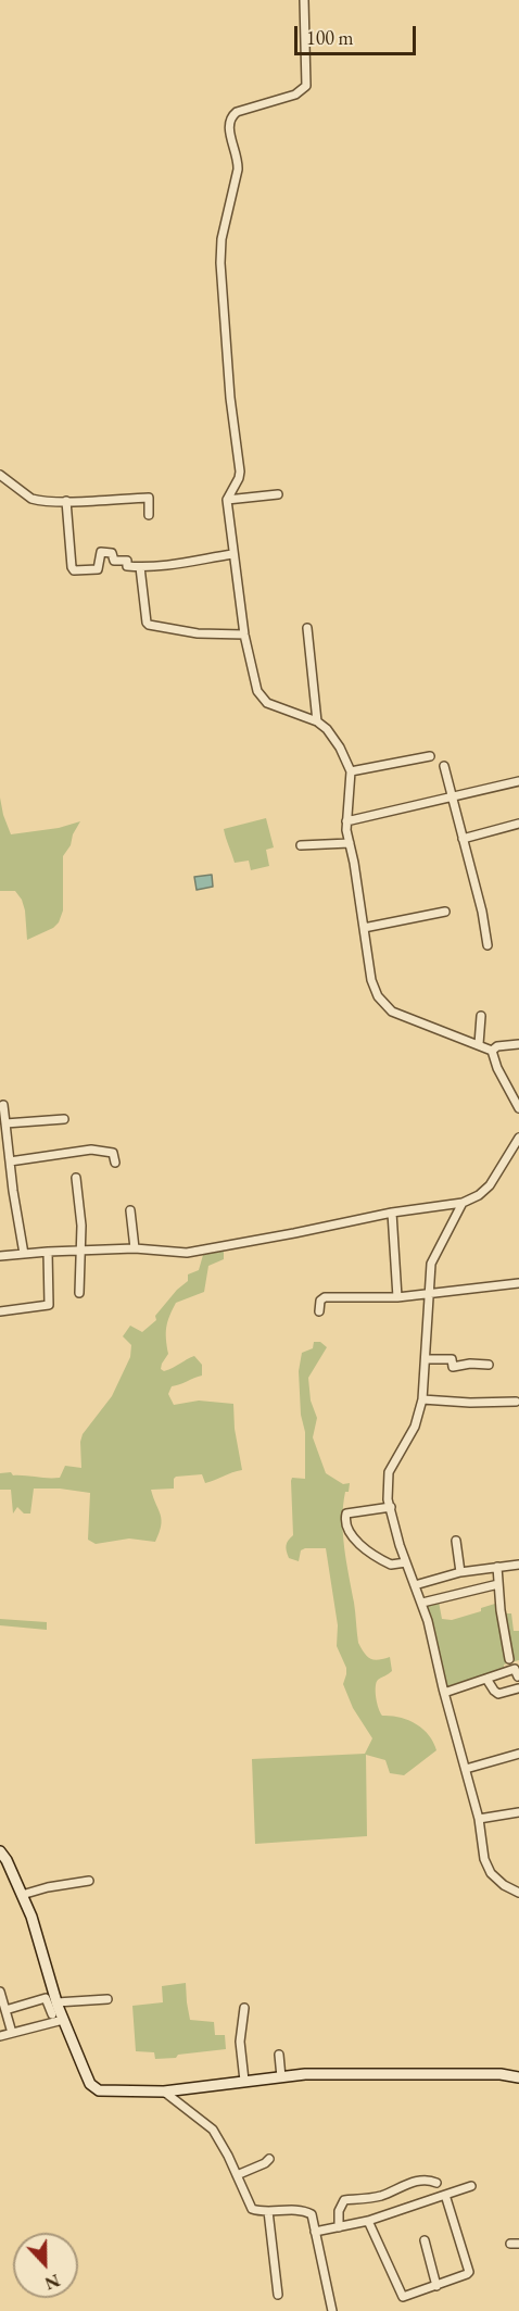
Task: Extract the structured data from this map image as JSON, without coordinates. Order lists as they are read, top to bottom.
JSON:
{
  "scale_bar": "100 m",
  "north": "bottom"
}
